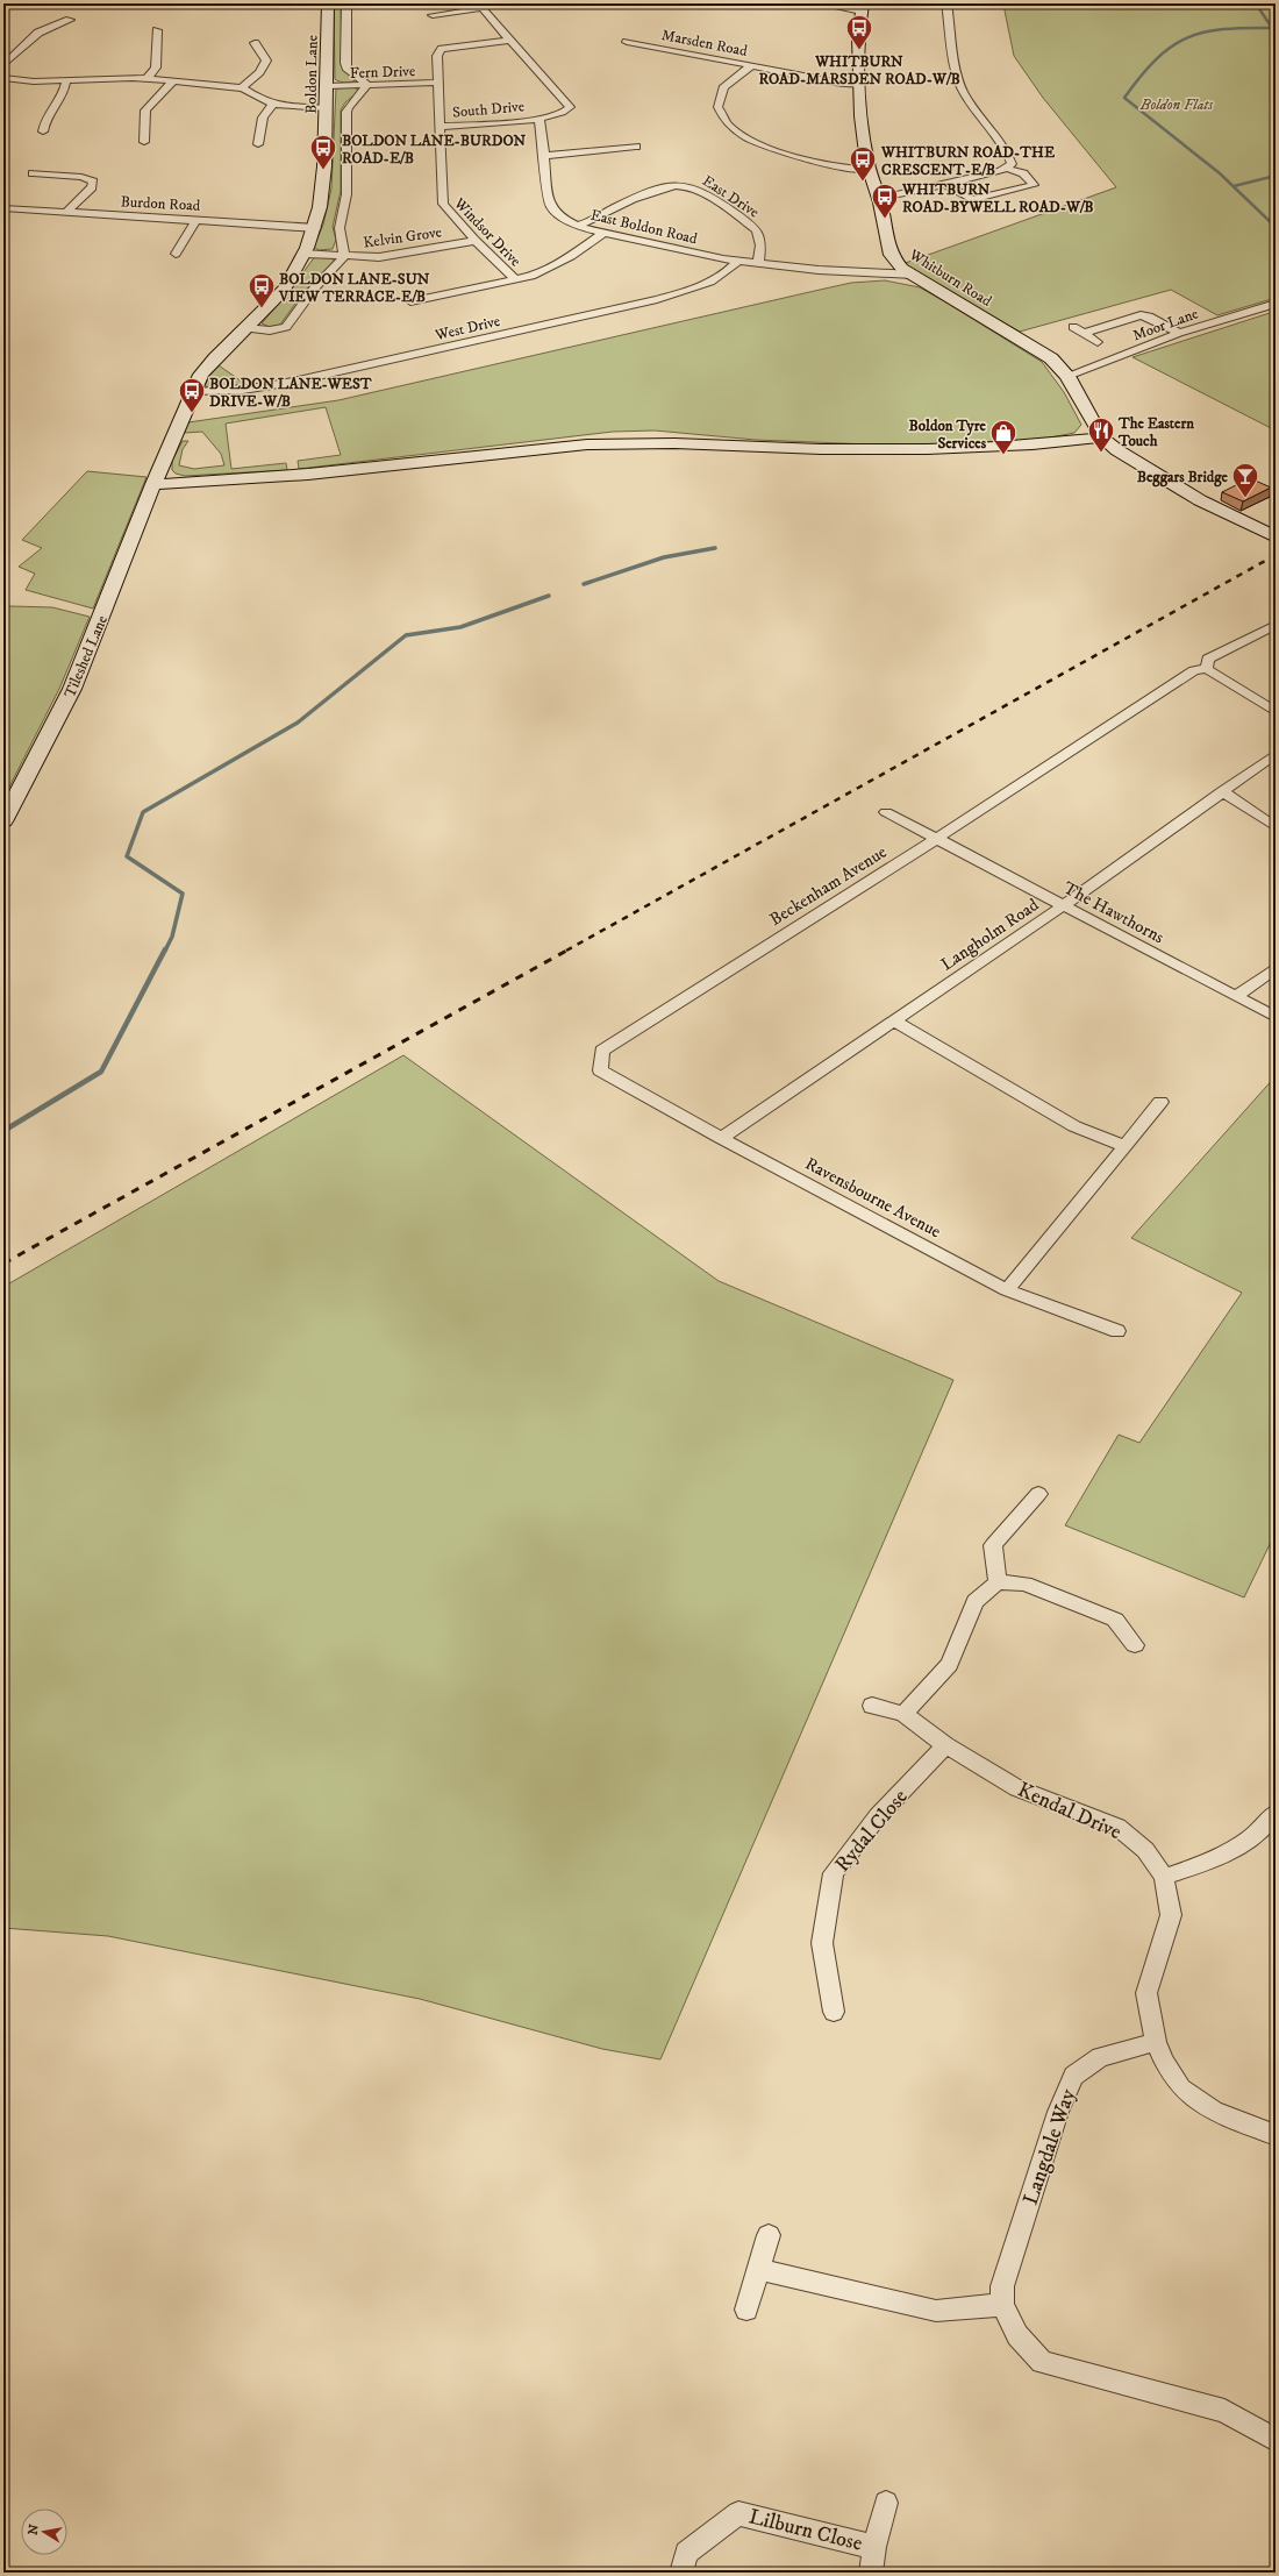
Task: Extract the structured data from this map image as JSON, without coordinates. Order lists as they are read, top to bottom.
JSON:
{
  "streets": {
    "street": [
      "Marsden Road",
      "Fern Drive",
      "Boldon Lane",
      "South Drive",
      "East Drive",
      "Burdon Road",
      "East Boldon Road",
      "Windsor Drive",
      "Kelvin Grove",
      "Whitburn Road",
      "Moor Lane",
      "West Drive",
      "Tileshed Lane",
      "Beckenham Avenue",
      "The Hawthorns",
      "Langholm Road",
      "Ravensbourne Avenue",
      "Kendal Drive",
      "Rydal Close",
      "Langdale Way",
      "Lilburn Close"
    ]
  },
  "crossings": [
    ["Marsden Road", "Whitburn Road"],
    ["Fern Drive", "Boldon Lane"],
    ["Fern Drive", "Windsor Drive"],
    ["Boldon Lane", "Burdon Road"],
    ["Boldon Lane", "Kelvin Grove"],
    ["Boldon Lane", "Tileshed Lane"],
    ["South Drive", "East Boldon Road"],
    ["South Drive", "Windsor Drive"],
    ["East Drive", "East Boldon Road"],
    ["East Boldon Road", "Whitburn Road"],
    ["East Boldon Road", "West Drive"],
    ["Windsor Drive", "Kelvin Grove"],
    ["Whitburn Road", "Moor Lane"],
    ["West Drive", "Tileshed Lane"],
    ["Beckenham Avenue", "The Hawthorns"],
    ["Beckenham Avenue", "Langholm Road"],
    ["Beckenham Avenue", "Ravensbourne Avenue"],
    ["The Hawthorns", "Langholm Road"],
    ["Langholm Road", "Ravensbourne Avenue"],
    ["Kendal Drive", "Rydal Close"],
    ["Kendal Drive", "Langdale Way"]
  ],
  "parks": ["Boldon Flats"],
  "places": {
    "bus stop": [
      "WHITBURN ROAD-MARSDEN ROAD-W/B",
      "BOLDON LANE-BURDON ROAD-E/B",
      "WHITBURN ROAD-THE CRESCENT-E/B",
      "WHITBURN ROAD-BYWELL ROAD-W/B",
      "BOLDON LANE-SUN VIEW TERRACE-E/B",
      "BOLDON LANE-WEST DRIVE-W/B"
    ],
    "restaurant": ["The Eastern Touch"],
    "shop": ["Boldon Tyre Services"],
    "bar": ["Beggars Bridge"]
  },
  "north": "left"
}
